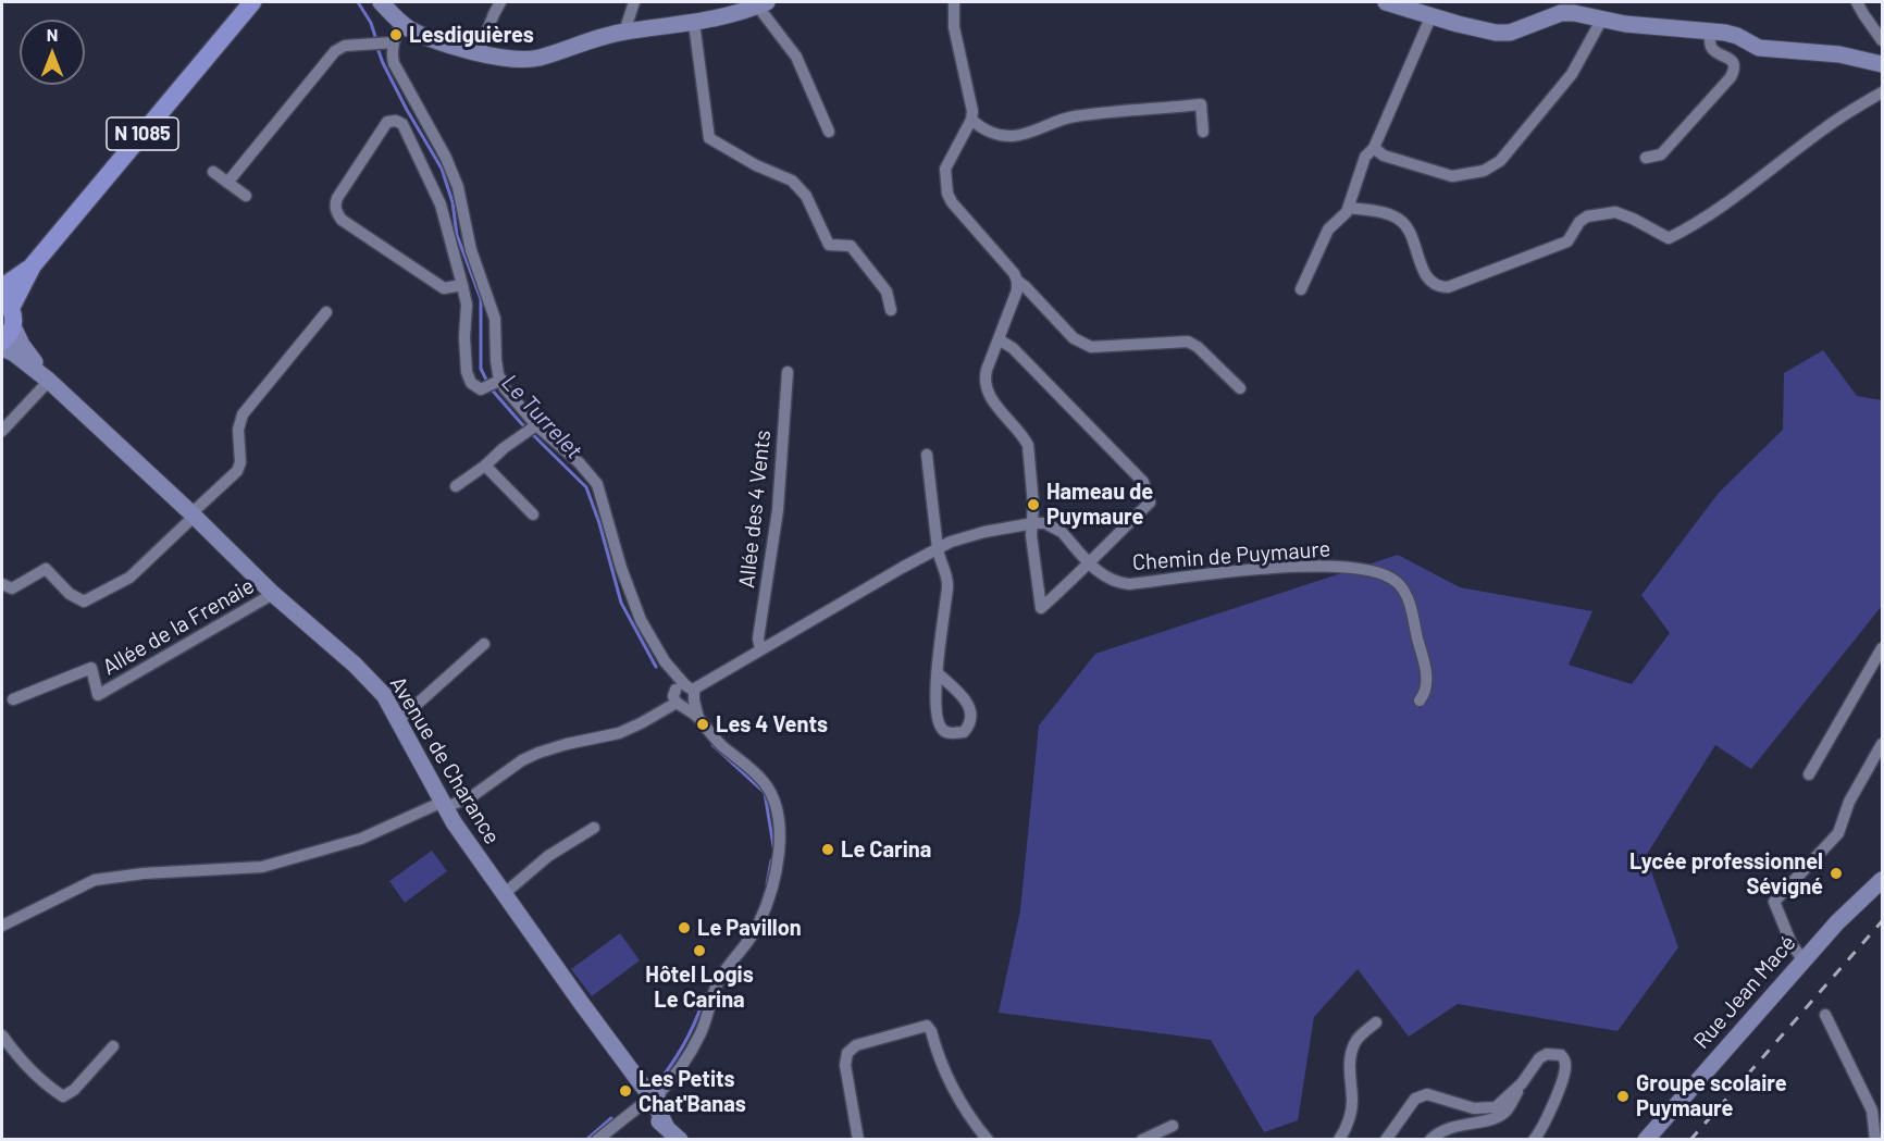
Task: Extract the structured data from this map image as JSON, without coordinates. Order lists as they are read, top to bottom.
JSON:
{
  "streets": {
    "main road": ["N 1085"],
    "street": [
      "Allée des 4 Vents",
      "Chemin de Puymaure",
      "Allée de la Frenaie",
      "Avenue de Charance",
      "Rue Jean Macé"
    ]
  },
  "crossings": [
    ["N 1085", "Avenue de Charance"],
    ["Allée de la Frenaie", "Avenue de Charance"]
  ],
  "water": ["Le Turrelet"],
  "places": [
    "Lesdiguières",
    "Hameau de Puymaure",
    "Les 4 Vents",
    "Le Carina",
    "Lycée professionnel Sévigné",
    "Le Pavillon",
    "Hôtel Logis Le Carina",
    "Les Petits Chat'Banas",
    "Groupe scolaire Puymaure"
  ],
  "north": "top"
}
